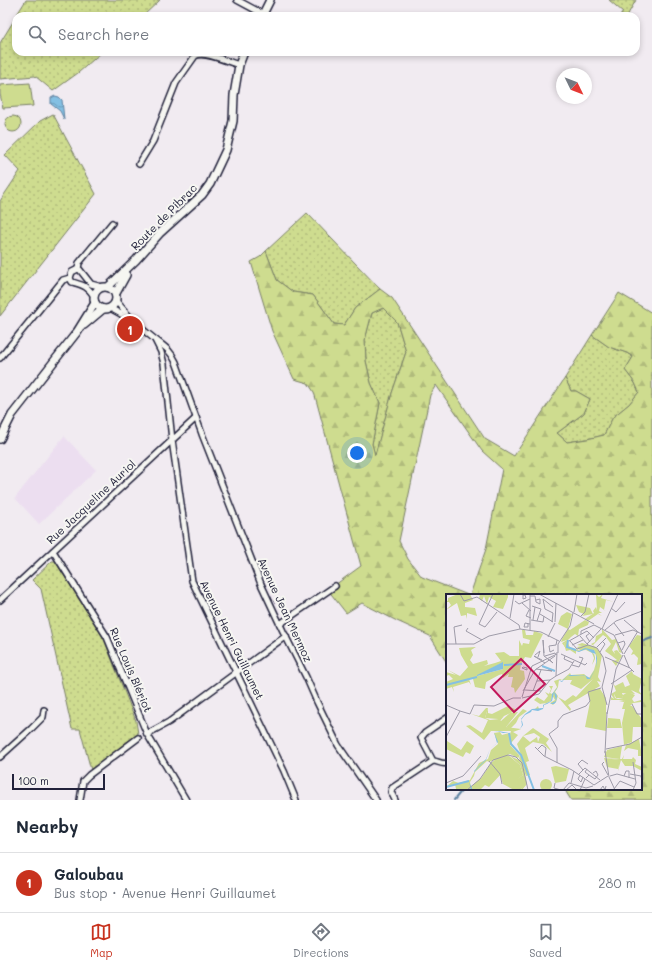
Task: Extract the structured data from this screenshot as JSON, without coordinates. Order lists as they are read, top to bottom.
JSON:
{
  "streets": {
    "main road": ["Route de Pibrac"],
    "street": [
      "Rue Jacqueline Auriol",
      "Avenue Jean Mermoz",
      "Avenue Henri Guillaumet",
      "Rue Louis Blériot"
    ]
  },
  "crossings": [
    ["Rue Jacqueline Auriol", "Avenue Jean Mermoz"],
    ["Rue Jacqueline Auriol", "Avenue Henri Guillaumet"],
    ["Rue Jacqueline Auriol", "Rue Louis Blériot"],
    ["Avenue Jean Mermoz", "Avenue Henri Guillaumet"]
  ],
  "scale_bar": "100 m",
  "north": "bottom right",
  "page": {
    "search": "Search here",
    "pins": "1",
    "scale": "100 m",
    "heading": "Nearby",
    "list": [
      {
        "mark": "1",
        "name": "Galoubau",
        "note": "Bus stop · Avenue Henri Guillaumet",
        "value": "280 m"
      }
    ],
    "nav": ["Map", "Directions", "Saved"]
  }
}
